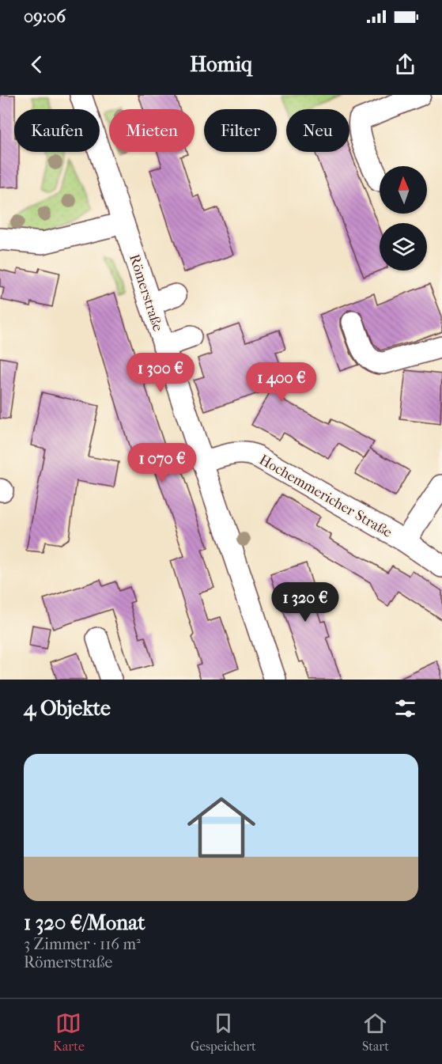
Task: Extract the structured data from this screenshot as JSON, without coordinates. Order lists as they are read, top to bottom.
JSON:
{
  "streets": {
    "street": ["Römerstraße", "Hochemmericher Straße"]
  },
  "crossings": [
    ["Römerstraße", "Hochemmericher Straße"]
  ],
  "north": "top",
  "page": {
    "status": "09:06",
    "header": "Homiq",
    "chip": [
      "Kaufen",
      "Mieten",
      "Filter",
      "Neu"
    ],
    "price": [
      "1 300 €",
      "1 400 €",
      "1 070 €",
      "1 320 €"
    ],
    "heading": "4 Objekte",
    "list": [
      {
        "name": "1 320 €/Monat",
        "note": "3 Zimmer · 116 m² · Römerstraße"
      }
    ],
    "tabs": ["Karte", "Gespeichert", "Start"]
  }
}
